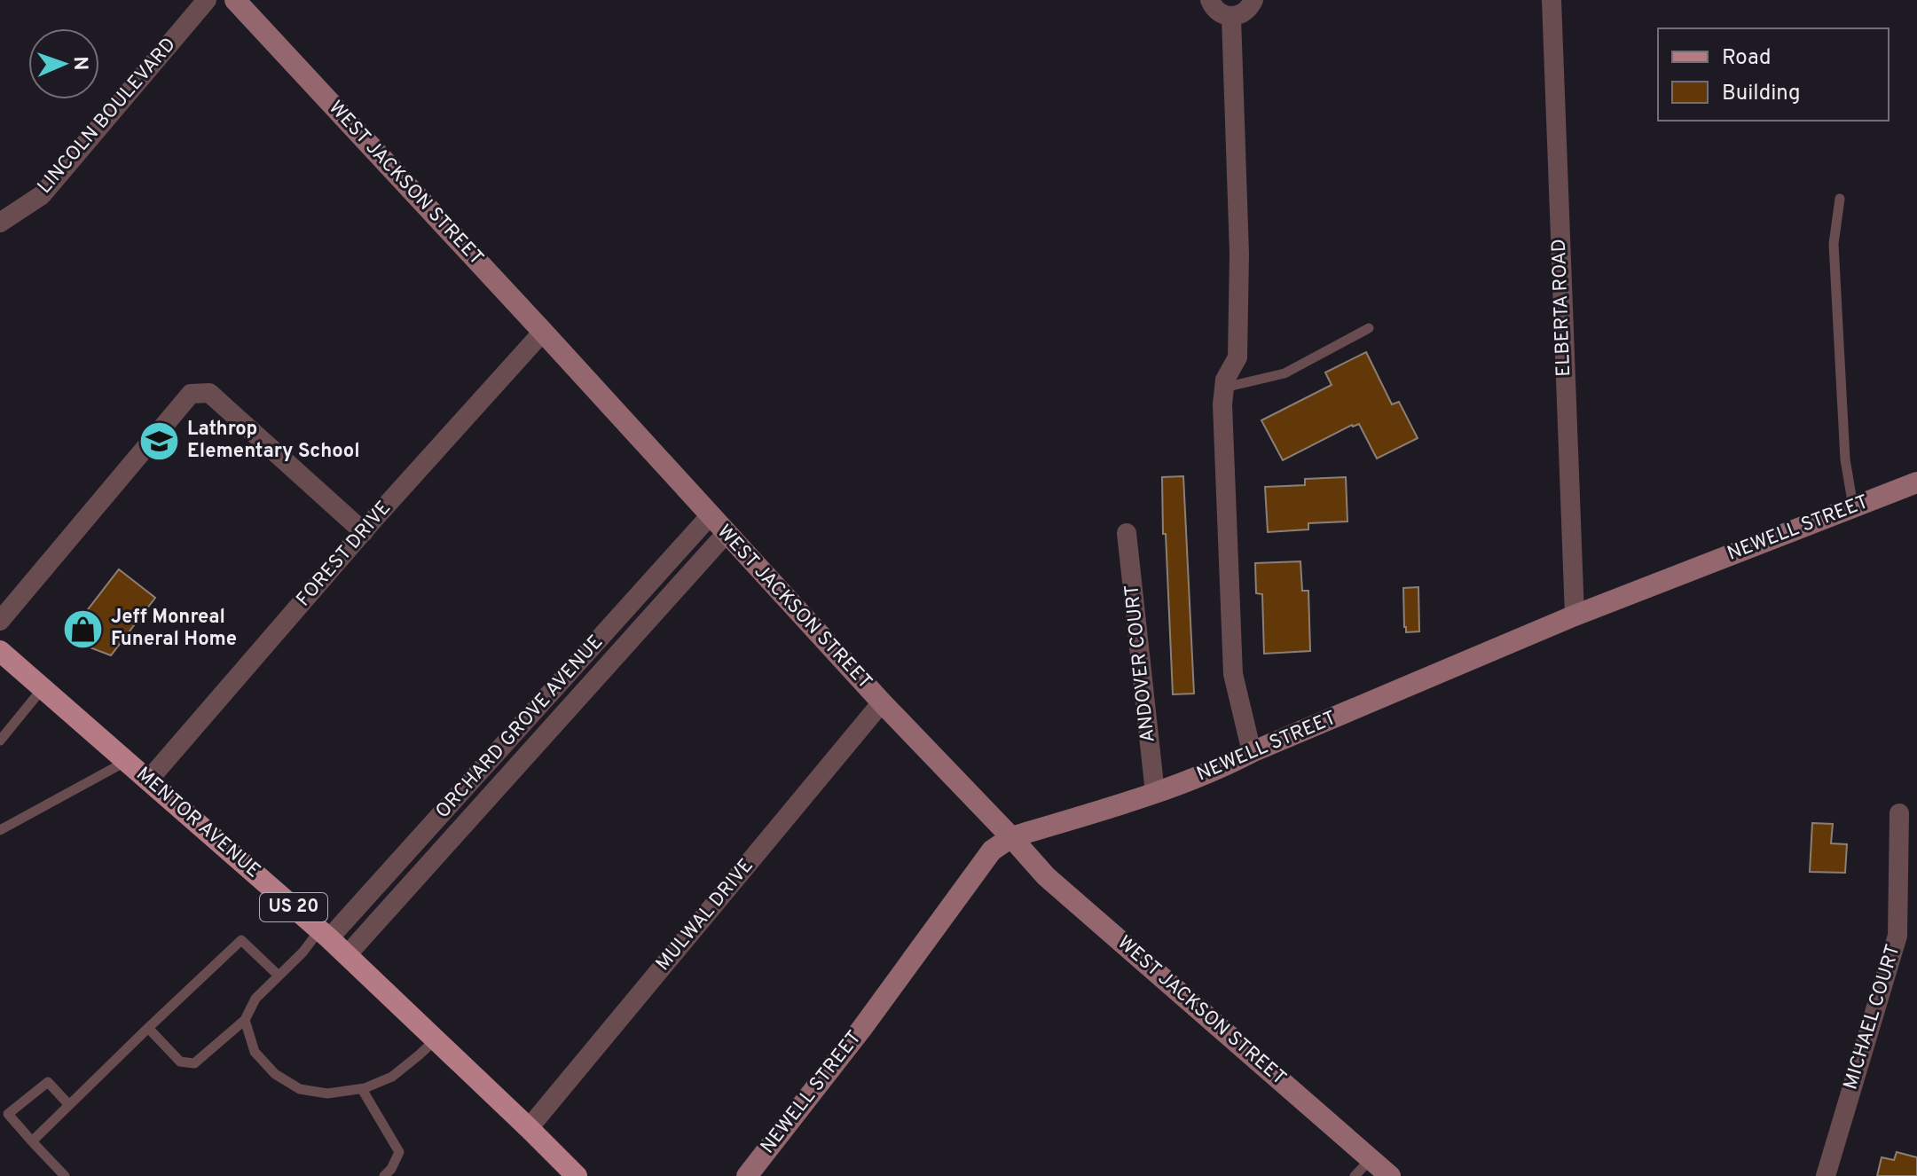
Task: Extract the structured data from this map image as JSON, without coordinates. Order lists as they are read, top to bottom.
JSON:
{
  "streets": {
    "main road": ["MENTOR AVENUE", "US 20"],
    "street": [
      "LINCOLN BOULEVARD",
      "WEST JACKSON STREET",
      "ELBERTA ROAD",
      "NEWELL STREET",
      "FOREST DRIVE",
      "ANDOVER COURT",
      "ORCHARD GROVE AVENUE",
      "MULWAL DRIVE",
      "MICHAEL COURT"
    ]
  },
  "crossings": [
    ["WEST JACKSON STREET", "NEWELL STREET"],
    ["WEST JACKSON STREET", "FOREST DRIVE"],
    ["WEST JACKSON STREET", "ORCHARD GROVE AVENUE"],
    ["WEST JACKSON STREET", "MULWAL DRIVE"],
    ["ELBERTA ROAD", "NEWELL STREET"],
    ["NEWELL STREET", "ANDOVER COURT"],
    ["FOREST DRIVE", "MENTOR AVENUE"],
    ["ORCHARD GROVE AVENUE", "MENTOR AVENUE"],
    ["MENTOR AVENUE", "MULWAL DRIVE"]
  ],
  "places": {
    "school or university": ["Lathrop Elementary School"],
    "shop": ["Jeff Monreal Funeral Home"]
  },
  "legend": ["Road", "Building"],
  "north": "right"
}
